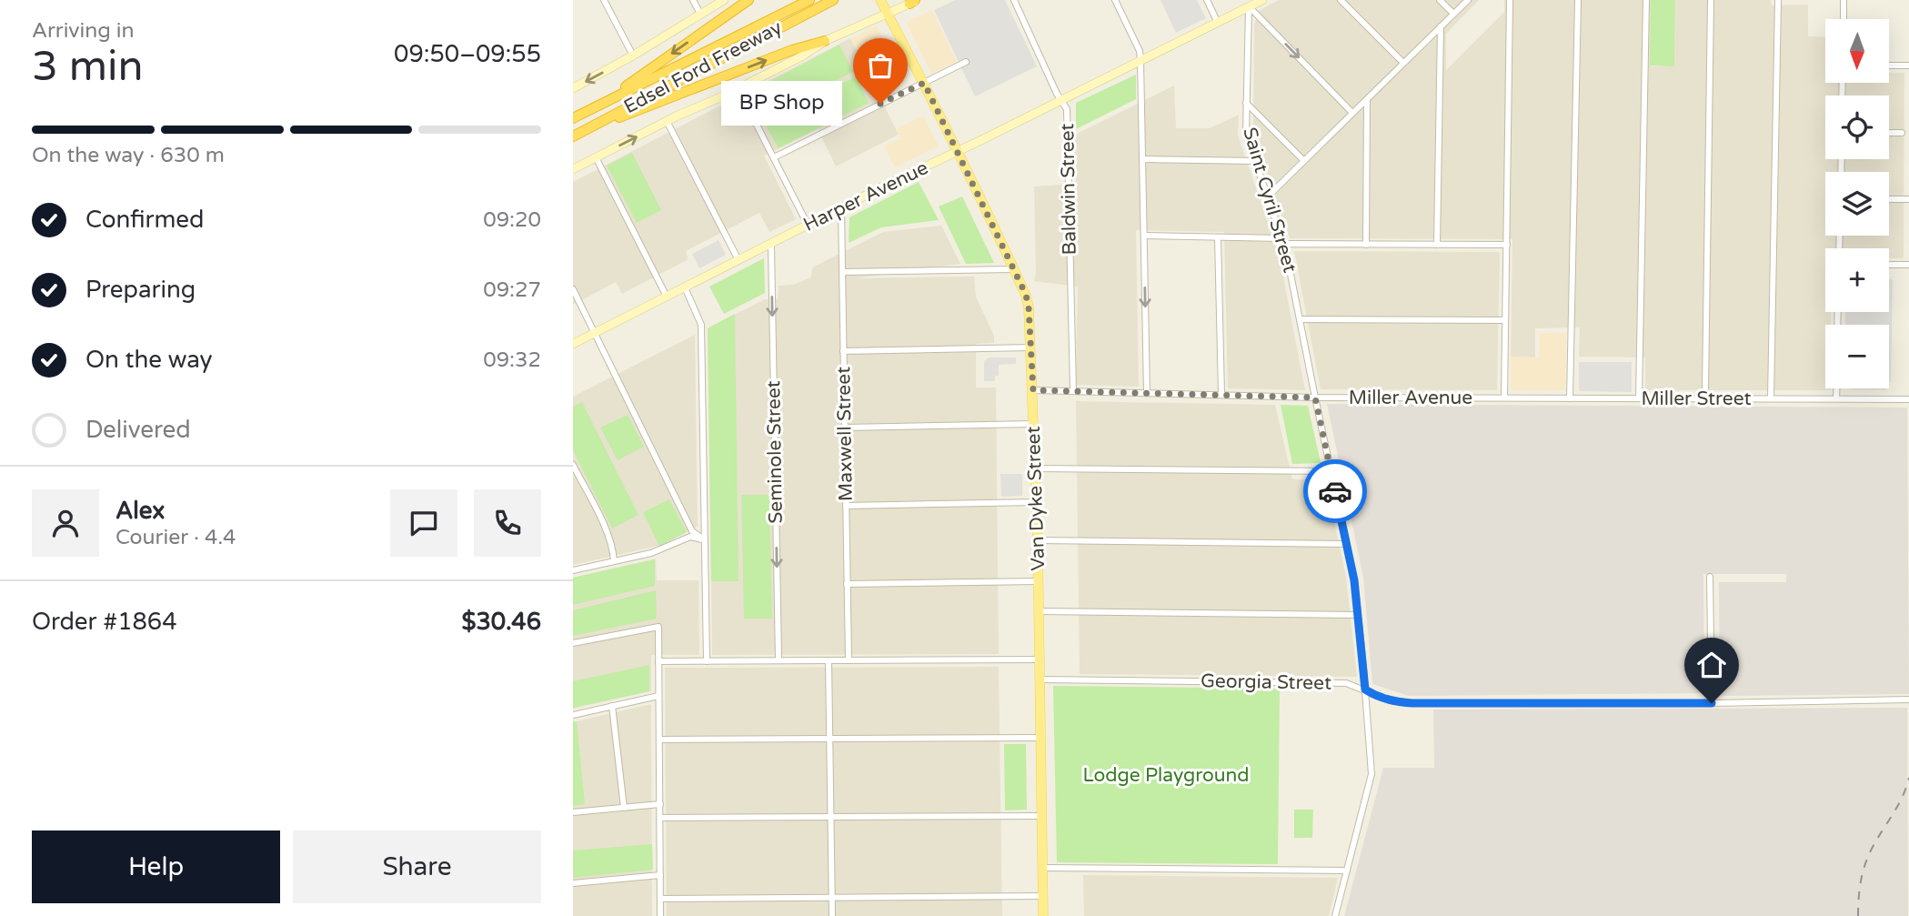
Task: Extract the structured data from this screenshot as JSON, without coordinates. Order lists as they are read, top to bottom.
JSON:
{
  "streets": {
    "highway": ["Edsel Ford Freeway"],
    "main road": ["Van Dyke Street"],
    "street": [
      "Baldwin Street",
      "Harper Avenue",
      "Saint Cyril Street",
      "Miller Avenue",
      "Miller Street",
      "Maxwell Street",
      "Seminole Street",
      "Georgia Street"
    ]
  },
  "crossings": [
    ["Baldwin Street", "Harper Avenue"],
    ["Baldwin Street", "Miller Avenue"],
    ["Harper Avenue", "Saint Cyril Street"],
    ["Harper Avenue", "Maxwell Street"],
    ["Harper Avenue", "Seminole Street"],
    ["Harper Avenue", "Van Dyke Street"],
    ["Saint Cyril Street", "Miller Avenue"],
    ["Saint Cyril Street", "Georgia Street"],
    ["Miller Avenue", "Miller Street"],
    ["Miller Avenue", "Van Dyke Street"],
    ["Van Dyke Street", "Georgia Street"]
  ],
  "one_way": ["Seminole Street"],
  "parks": ["Lodge Playground"],
  "places": ["BP Shop"],
  "north": "bottom",
  "page": {
    "heading": ["3 min", "Arriving in", "09:50–09:55"],
    "panel": [
      "Alex",
      "Courier · 4.4",
      "Order #1864",
      "$30.46"
    ],
    "map_buttons": ["+", "−"],
    "bubble": "BP Shop",
    "bar": "On the way · 630 m",
    "list": [
      ["Confirmed", "09:20"],
      ["Preparing", "09:27"],
      ["On the way", "09:32"],
      "Delivered"
    ],
    "buttons": ["Help", "Share"]
  }
}
